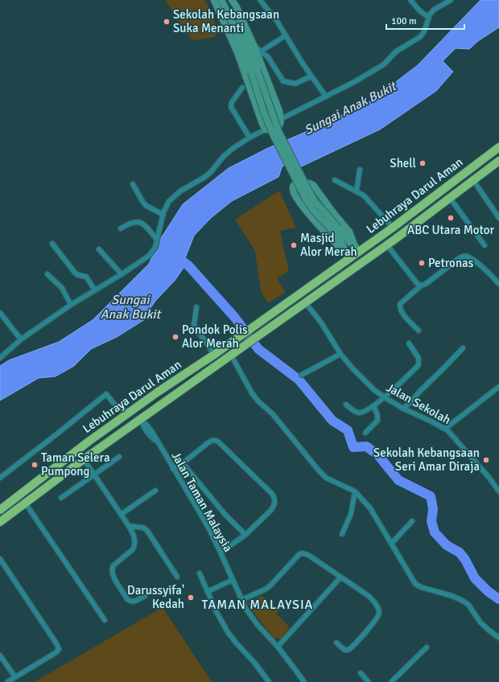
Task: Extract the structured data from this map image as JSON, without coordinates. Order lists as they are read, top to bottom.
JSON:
{
  "streets": {
    "highway": ["Lebuhraya Darul Aman"],
    "street": ["Jalan Sekolah", "Jalan Taman Malaysia"]
  },
  "crossings": [
    ["Lebuhraya Darul Aman", "Jalan Sekolah"],
    ["Lebuhraya Darul Aman", "Jalan Taman Malaysia"]
  ],
  "districts": ["TAMAN MALAYSIA"],
  "water": ["Sungai Anak Bukit"],
  "places": [
    "Sekolah Kebangsaan Suka Menanti",
    "Shell",
    "ABC Utara Motor",
    "Masjid Alor Merah",
    "Petronas",
    "Pondok Polis Alor Merah",
    "Sekolah Kebangsaan Seri Amar Diraja",
    "Taman Selera Pumpong",
    "Darussyifa' Kedah"
  ],
  "scale_bar": "100 m"
}
